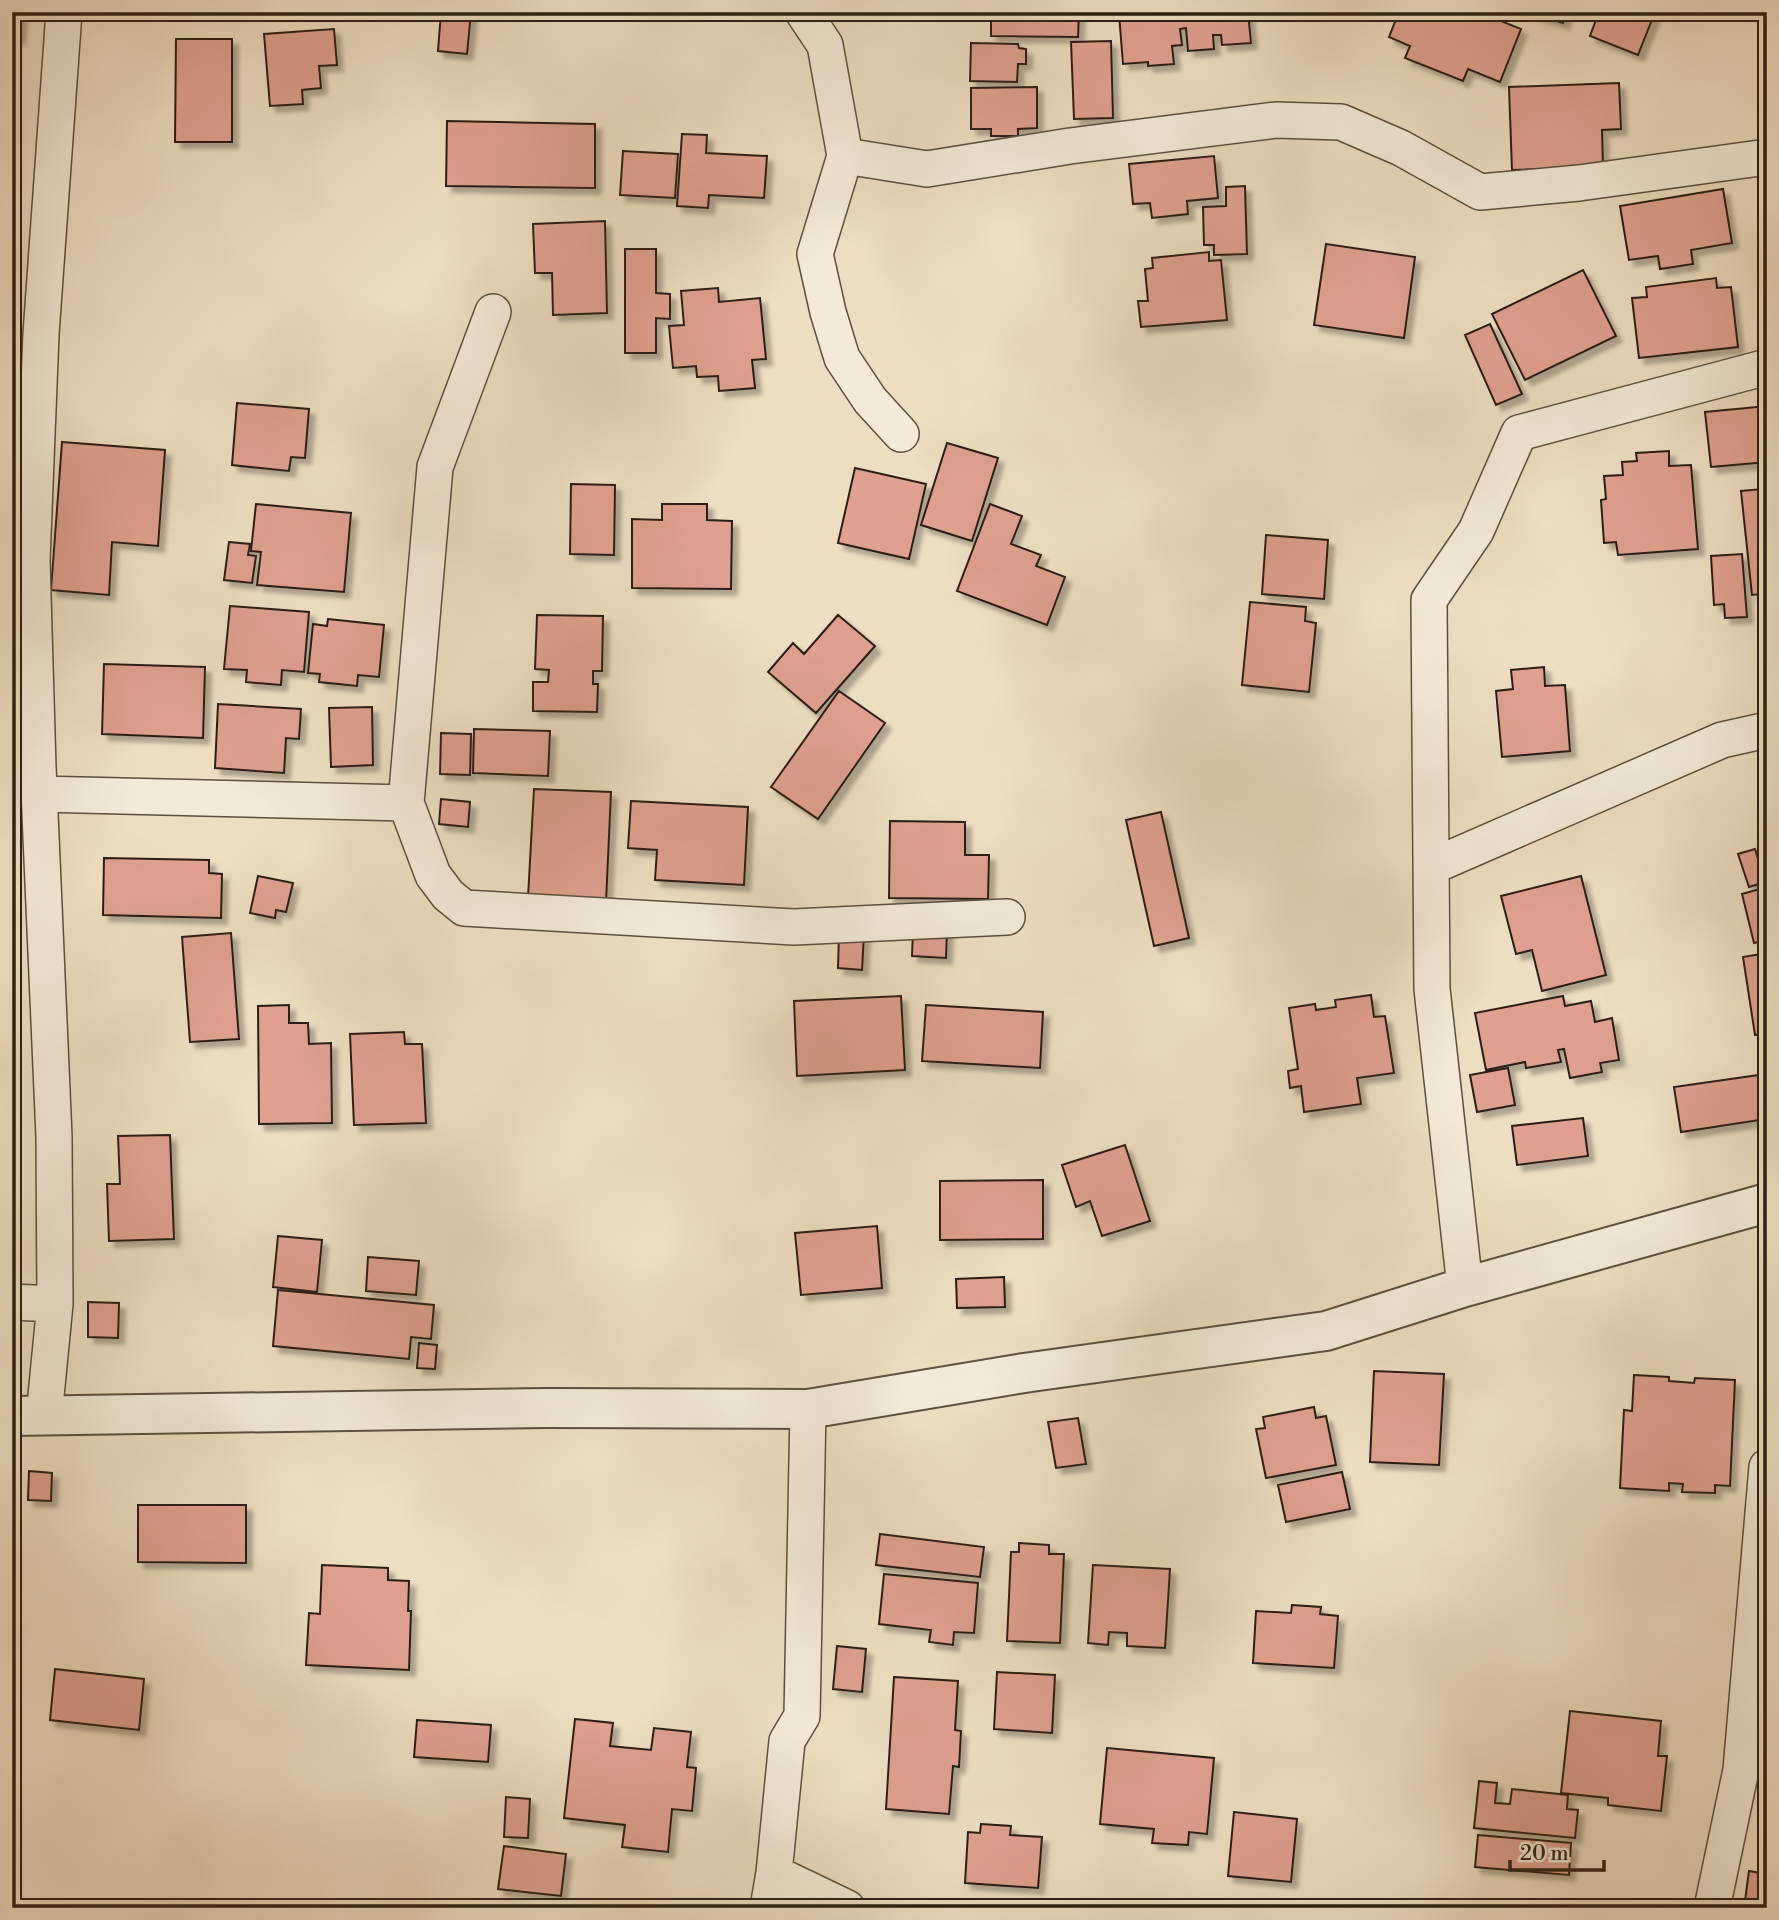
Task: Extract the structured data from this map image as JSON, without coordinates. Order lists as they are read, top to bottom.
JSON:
{
  "scale_bar": "20 m"
}
